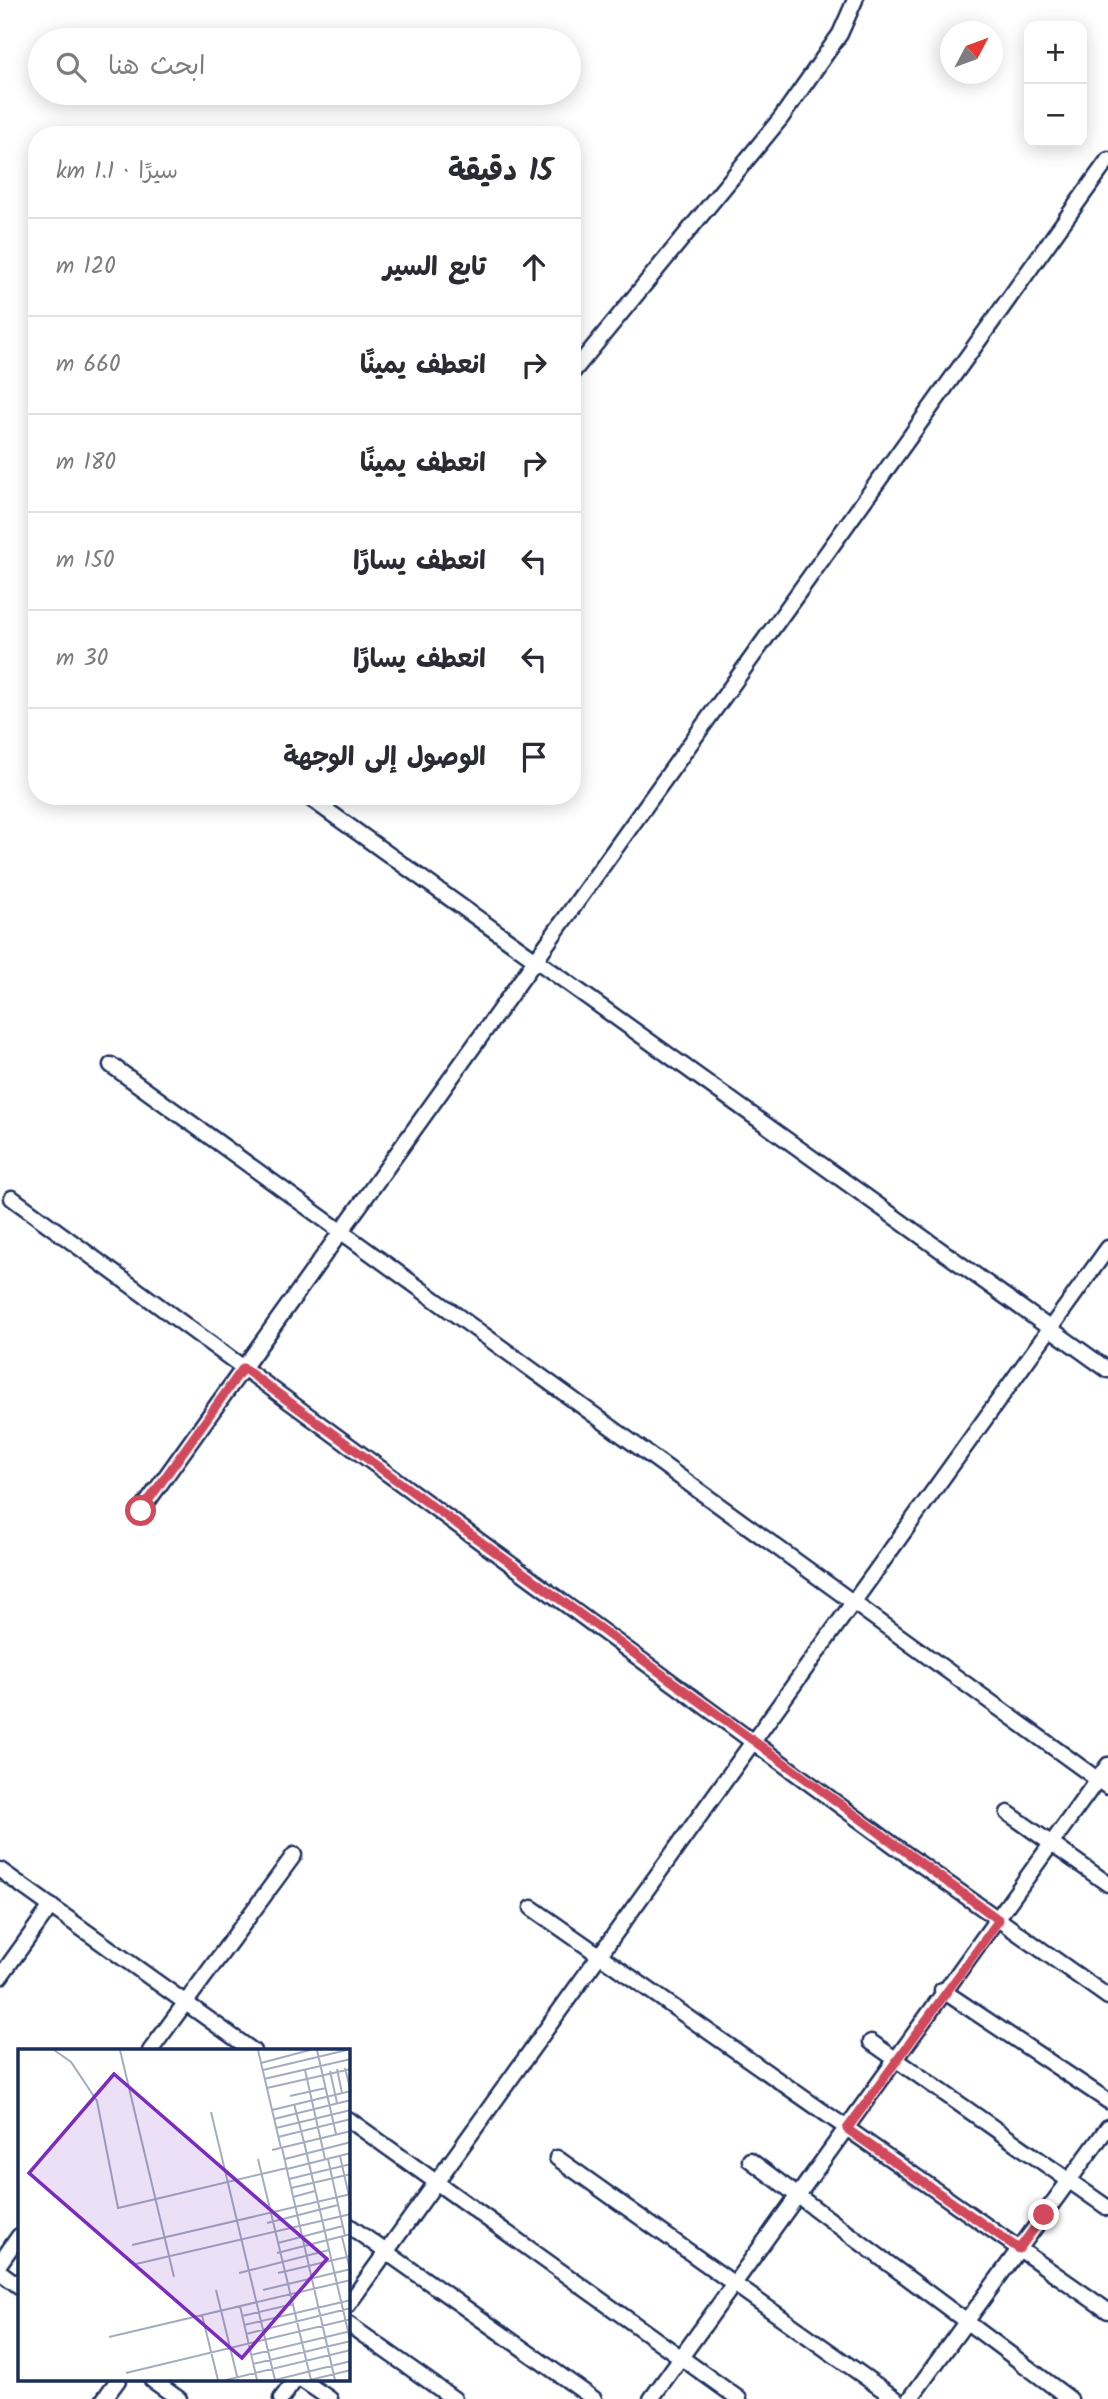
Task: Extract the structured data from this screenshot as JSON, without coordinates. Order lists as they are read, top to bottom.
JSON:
{
  "north": "top right",
  "page": {
    "map_buttons": ["+", "−"],
    "search": "ابحث هنا",
    "heading": ["15 دقيقة", "سيرًا · 1.1 km"],
    "list": [
      ["تابع السير", "120 m"],
      ["انعطف يمينًا", "660 m"],
      ["انعطف يمينًا", "180 m"],
      ["انعطف يسارًا", "150 m"],
      ["انعطف يسارًا", "30 m"],
      "الوصول إلى الوجهة"
    ]
  }
}
